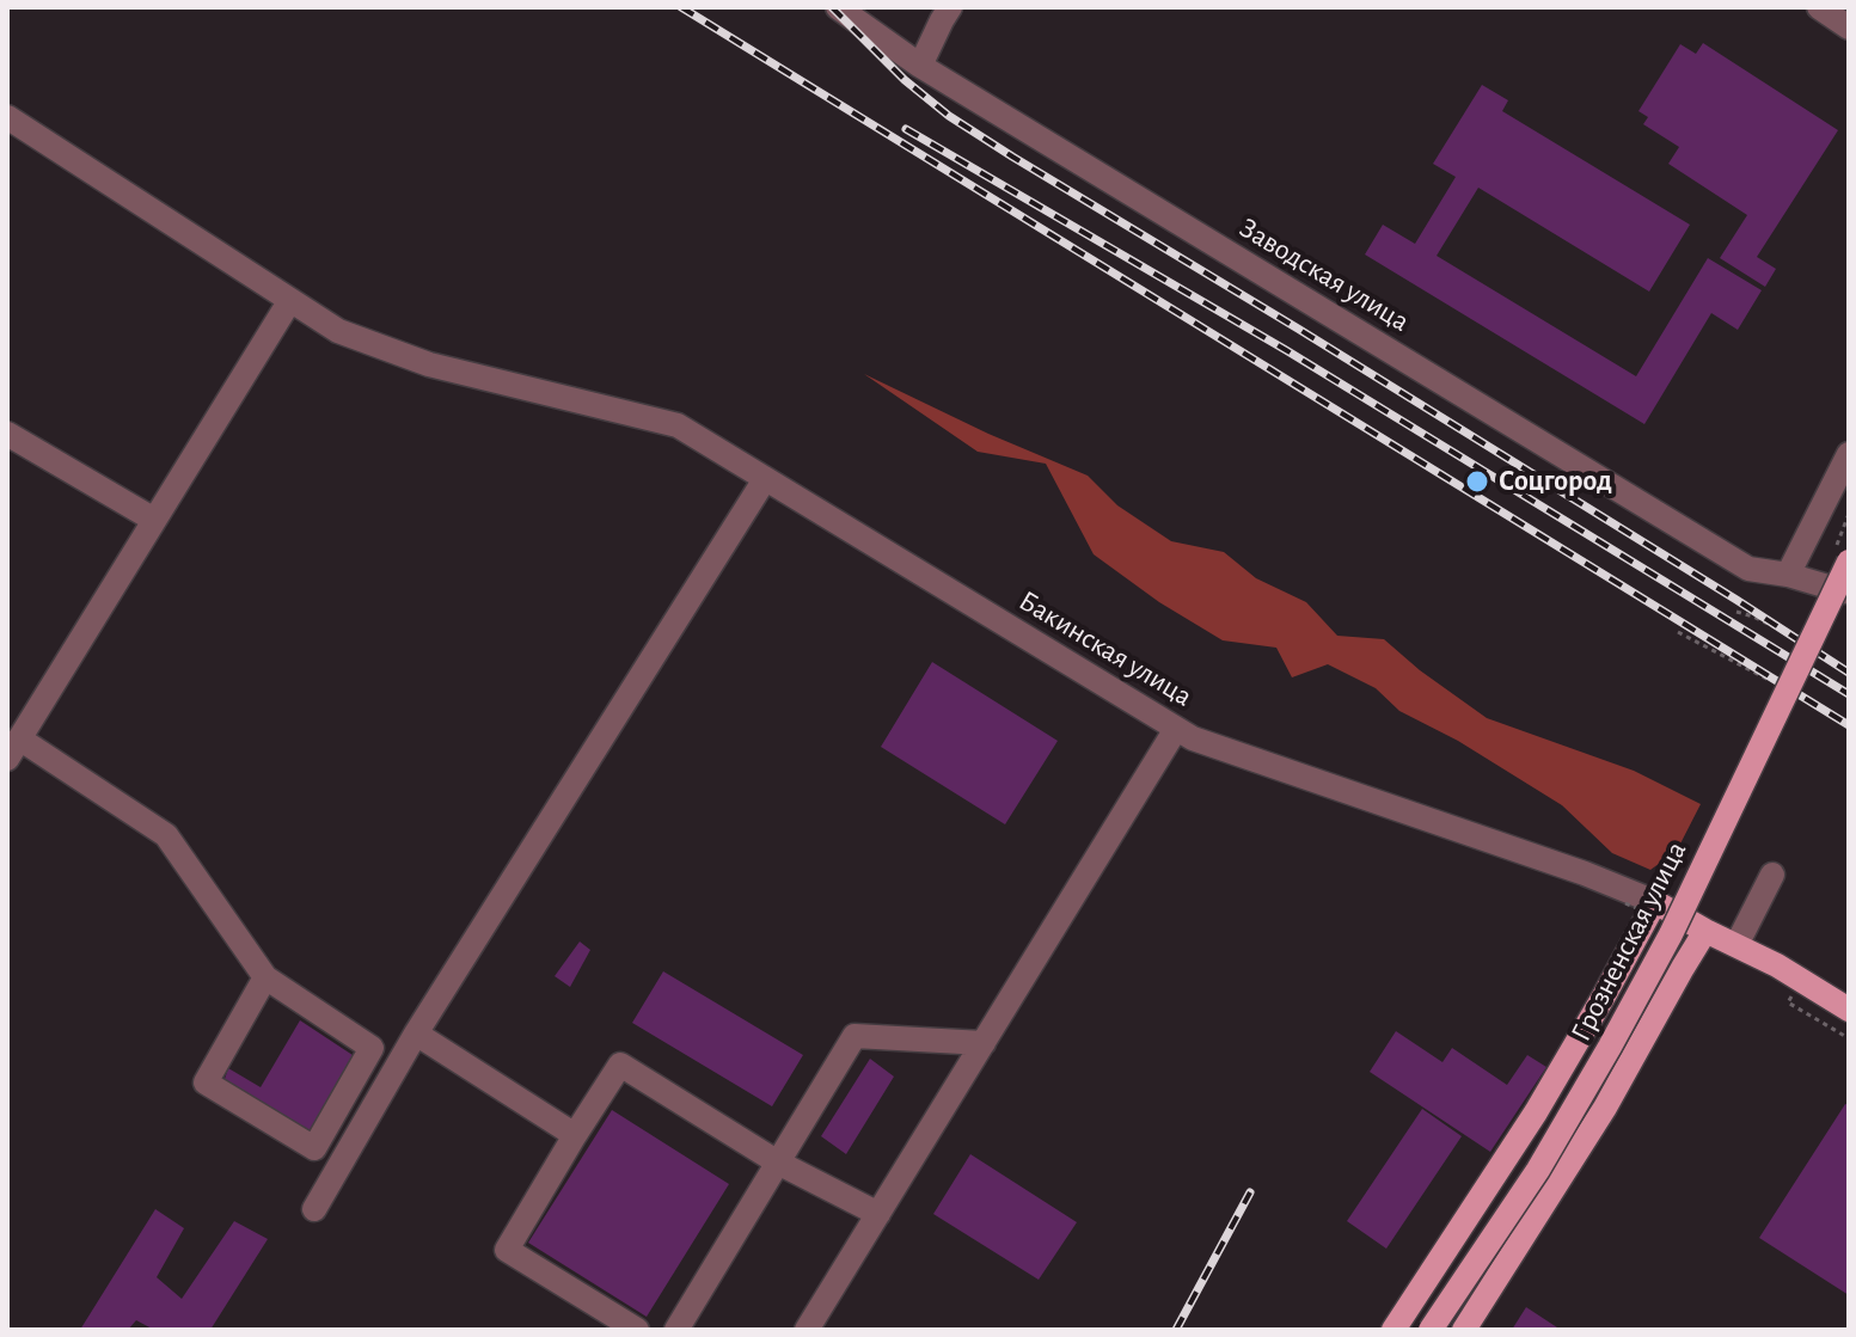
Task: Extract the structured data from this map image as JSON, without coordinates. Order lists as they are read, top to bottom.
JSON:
{
  "streets": {
    "main road": ["Бакинская улица", "Грозненская улица"],
    "street": ["Заводская улица"]
  },
  "places": ["Соцгород"]
}
